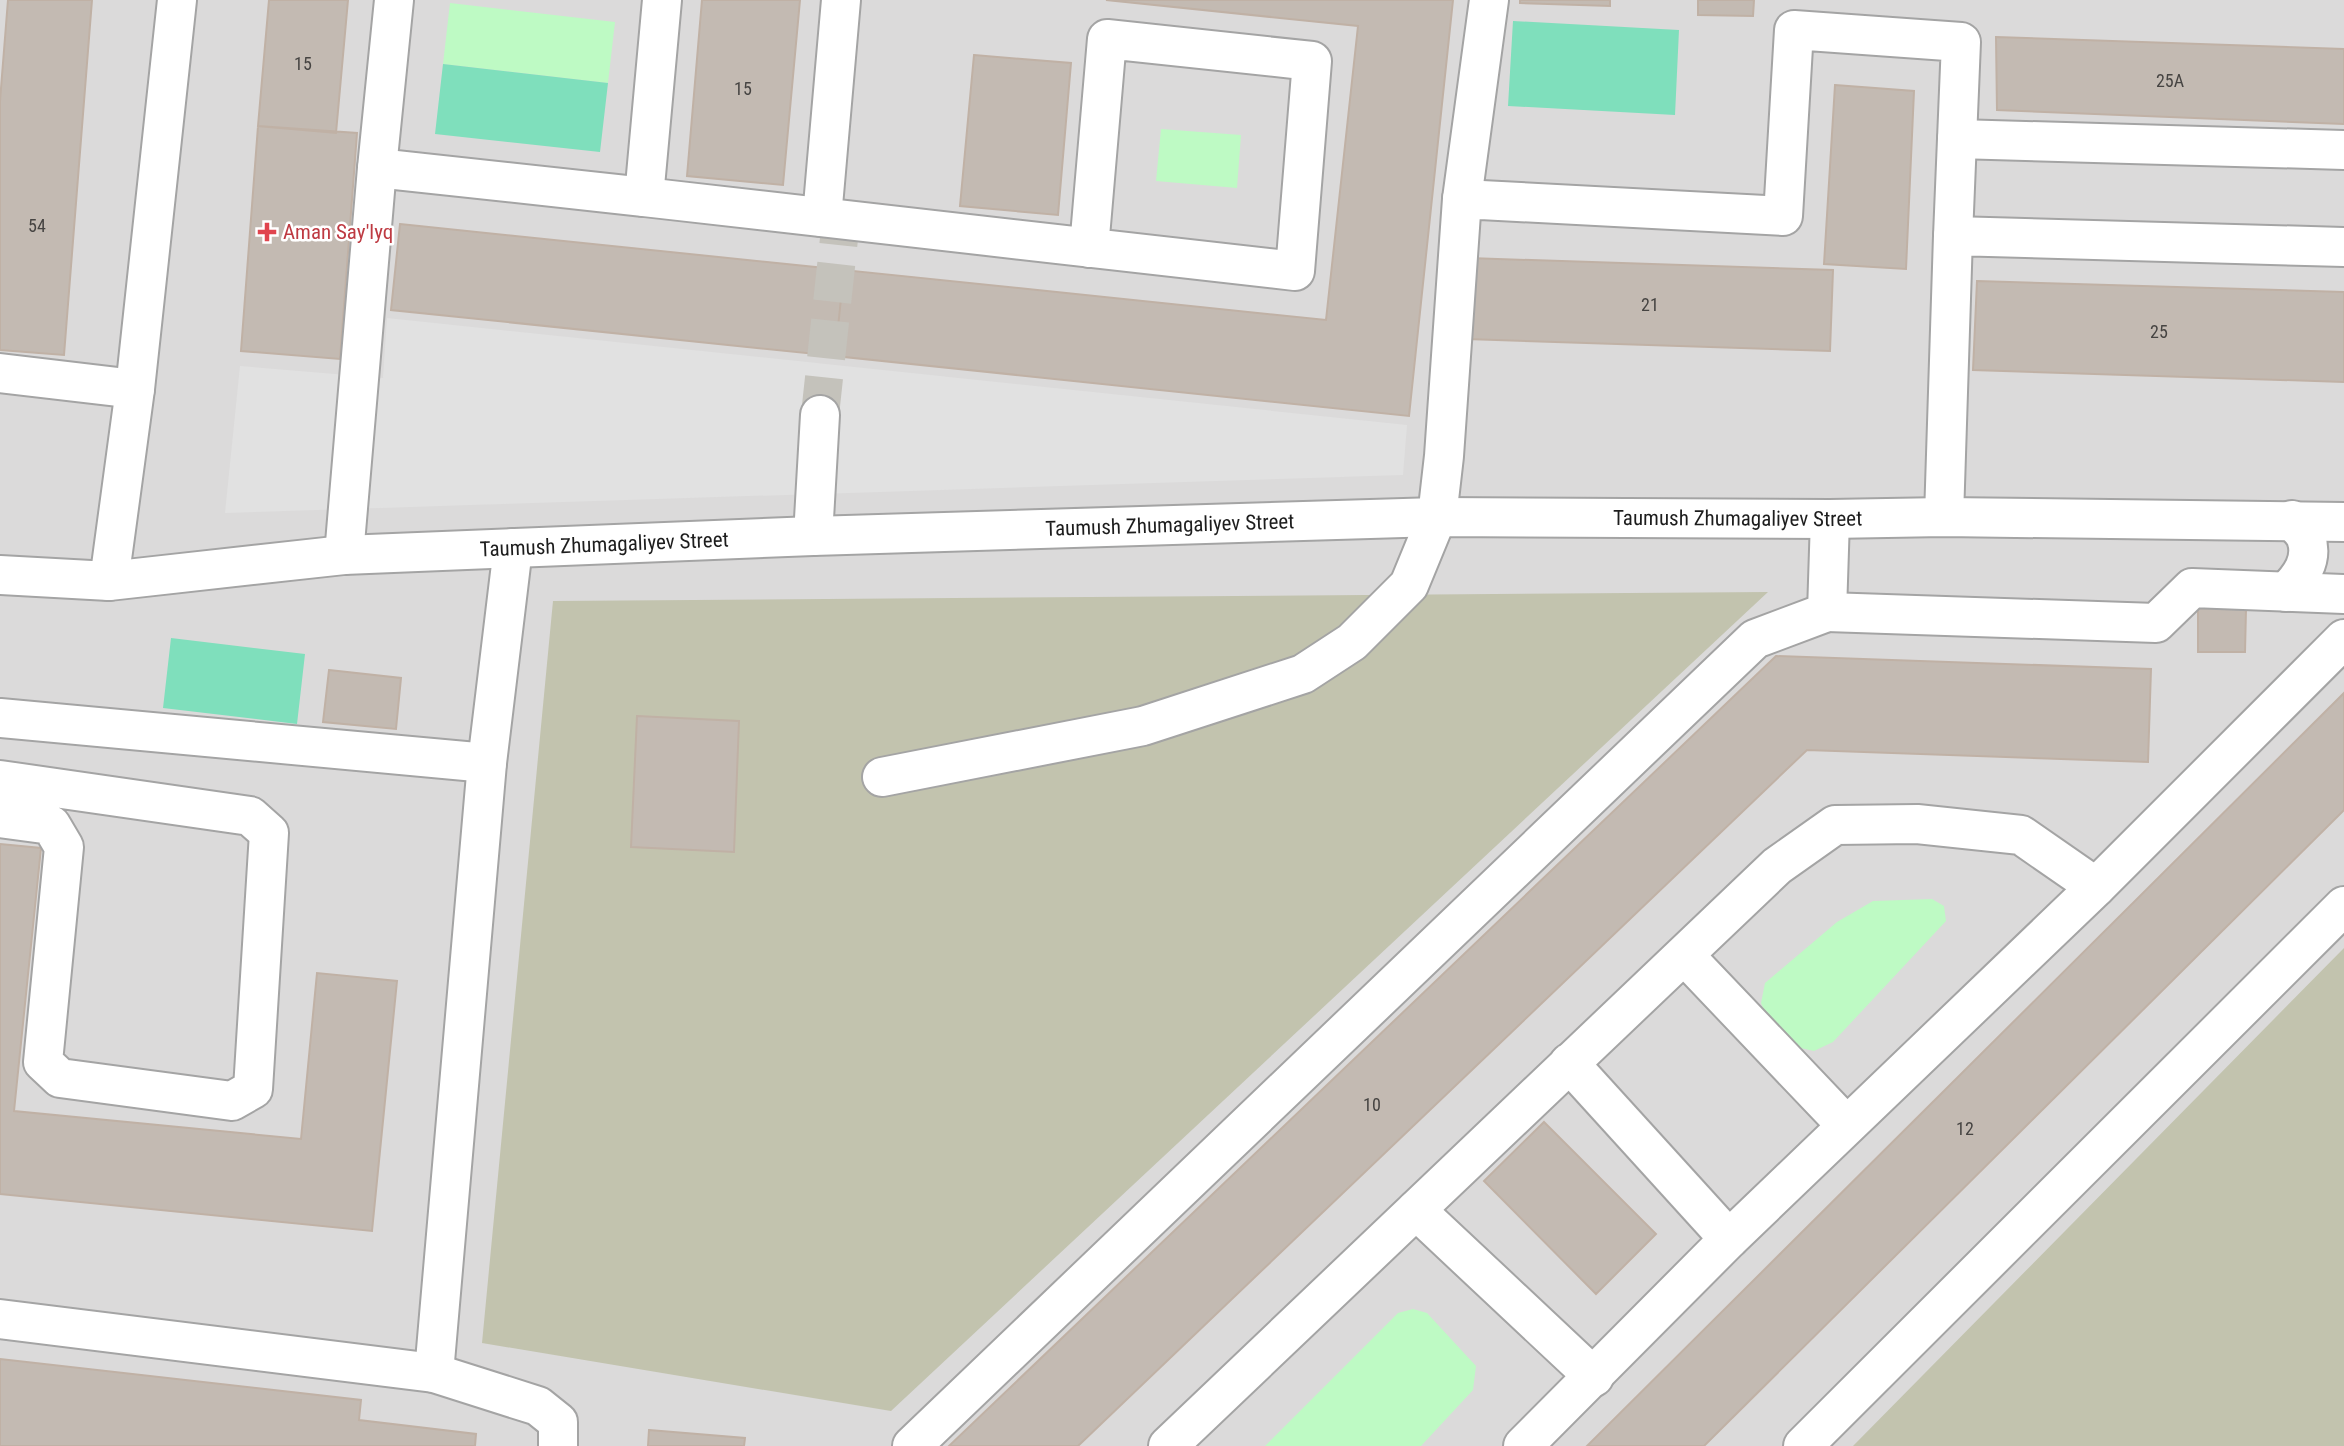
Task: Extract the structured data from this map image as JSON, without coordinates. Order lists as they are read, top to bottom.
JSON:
{
  "streets": {
    "street": ["Taumush Zhumagaliyev Street"]
  },
  "places": {
    "health": ["Aman Say'lyq"]
  },
  "house_numbers": [
    "15",
    "25А",
    "15",
    "54",
    "21",
    "25",
    "10",
    "12"
  ]
}
